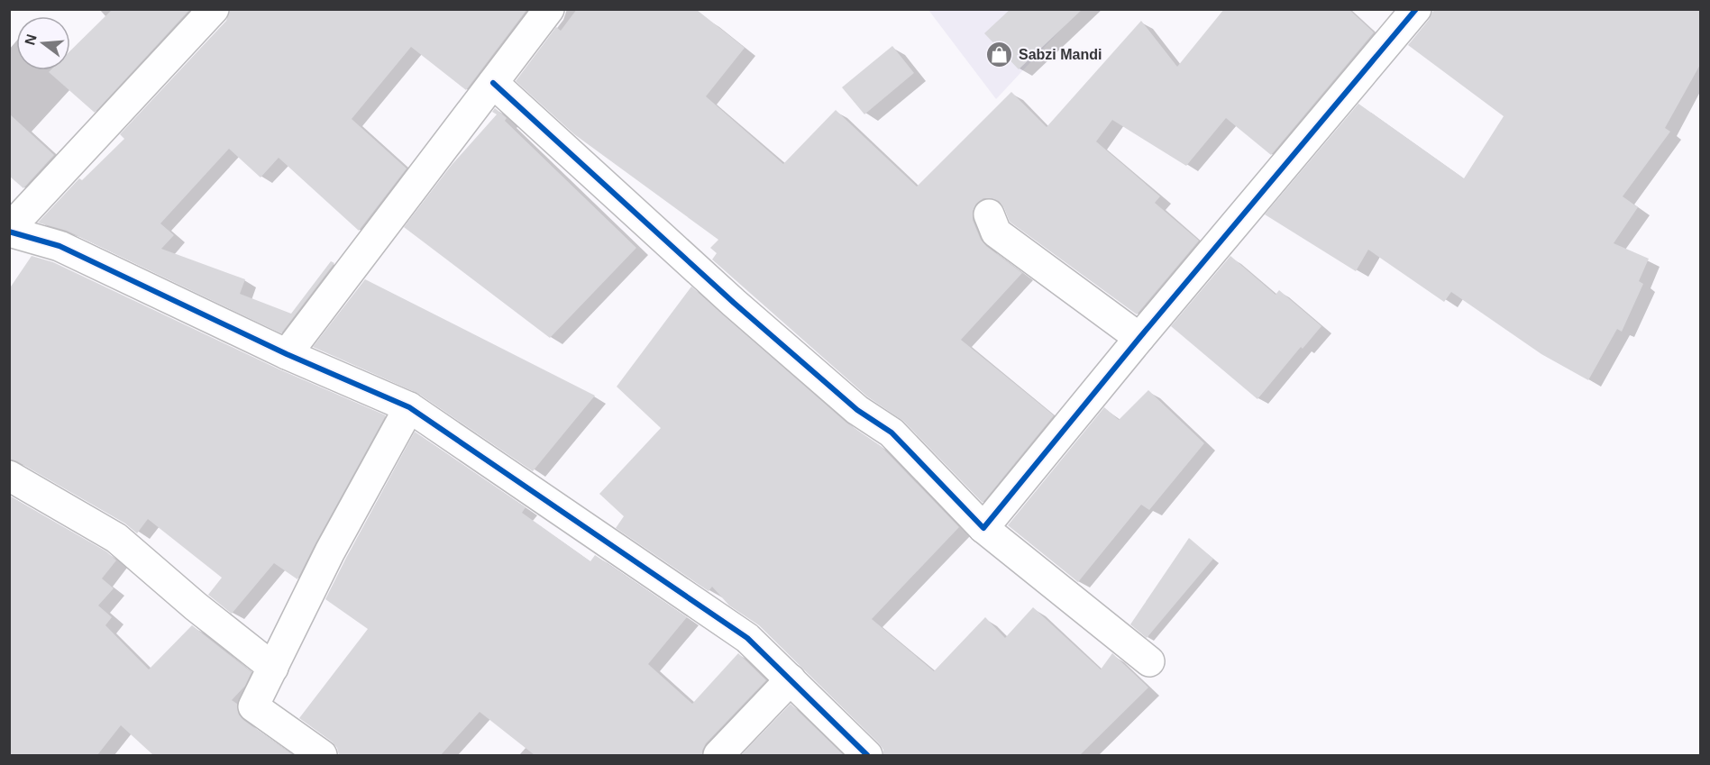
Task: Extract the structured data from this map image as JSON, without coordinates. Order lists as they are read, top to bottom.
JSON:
{
  "places": {
    "shop": ["Sabzi Mandi"]
  },
  "north": "left"
}
